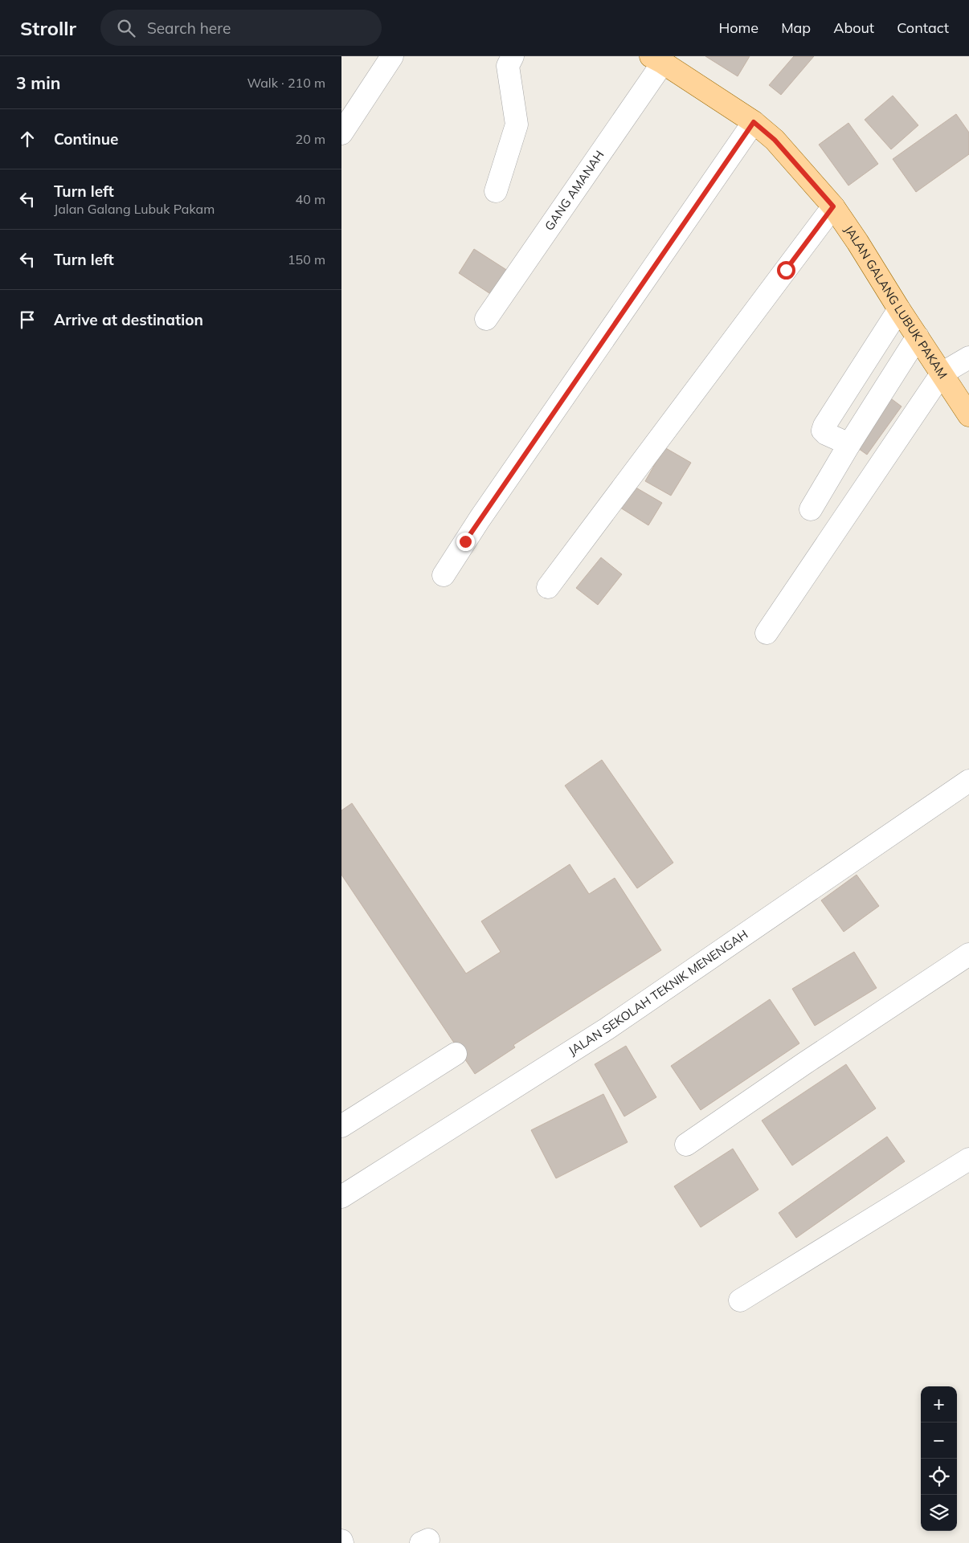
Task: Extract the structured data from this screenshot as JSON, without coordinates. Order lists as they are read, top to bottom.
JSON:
{
  "streets": {
    "main road": ["JALAN GALANG LUBUK PAKAM"],
    "street": ["GANG AMANAH", "JALAN SEKOLAH TEKNIK MENENGAH"]
  },
  "crossings": [
    ["GANG AMANAH", "JALAN GALANG LUBUK PAKAM"]
  ],
  "page": {
    "header": "Strollr",
    "search": "Search here",
    "nav": [
      "Home",
      "Map",
      "About",
      "Contact"
    ],
    "heading": ["3 min", "Walk · 210 m"],
    "list": [
      ["Continue", "20 m"],
      ["Turn left", "Jalan Galang Lubuk Pakam", "40 m"],
      ["Turn left", "150 m"],
      "Arrive at destination"
    ],
    "map_buttons": ["+", "−"]
  }
}
